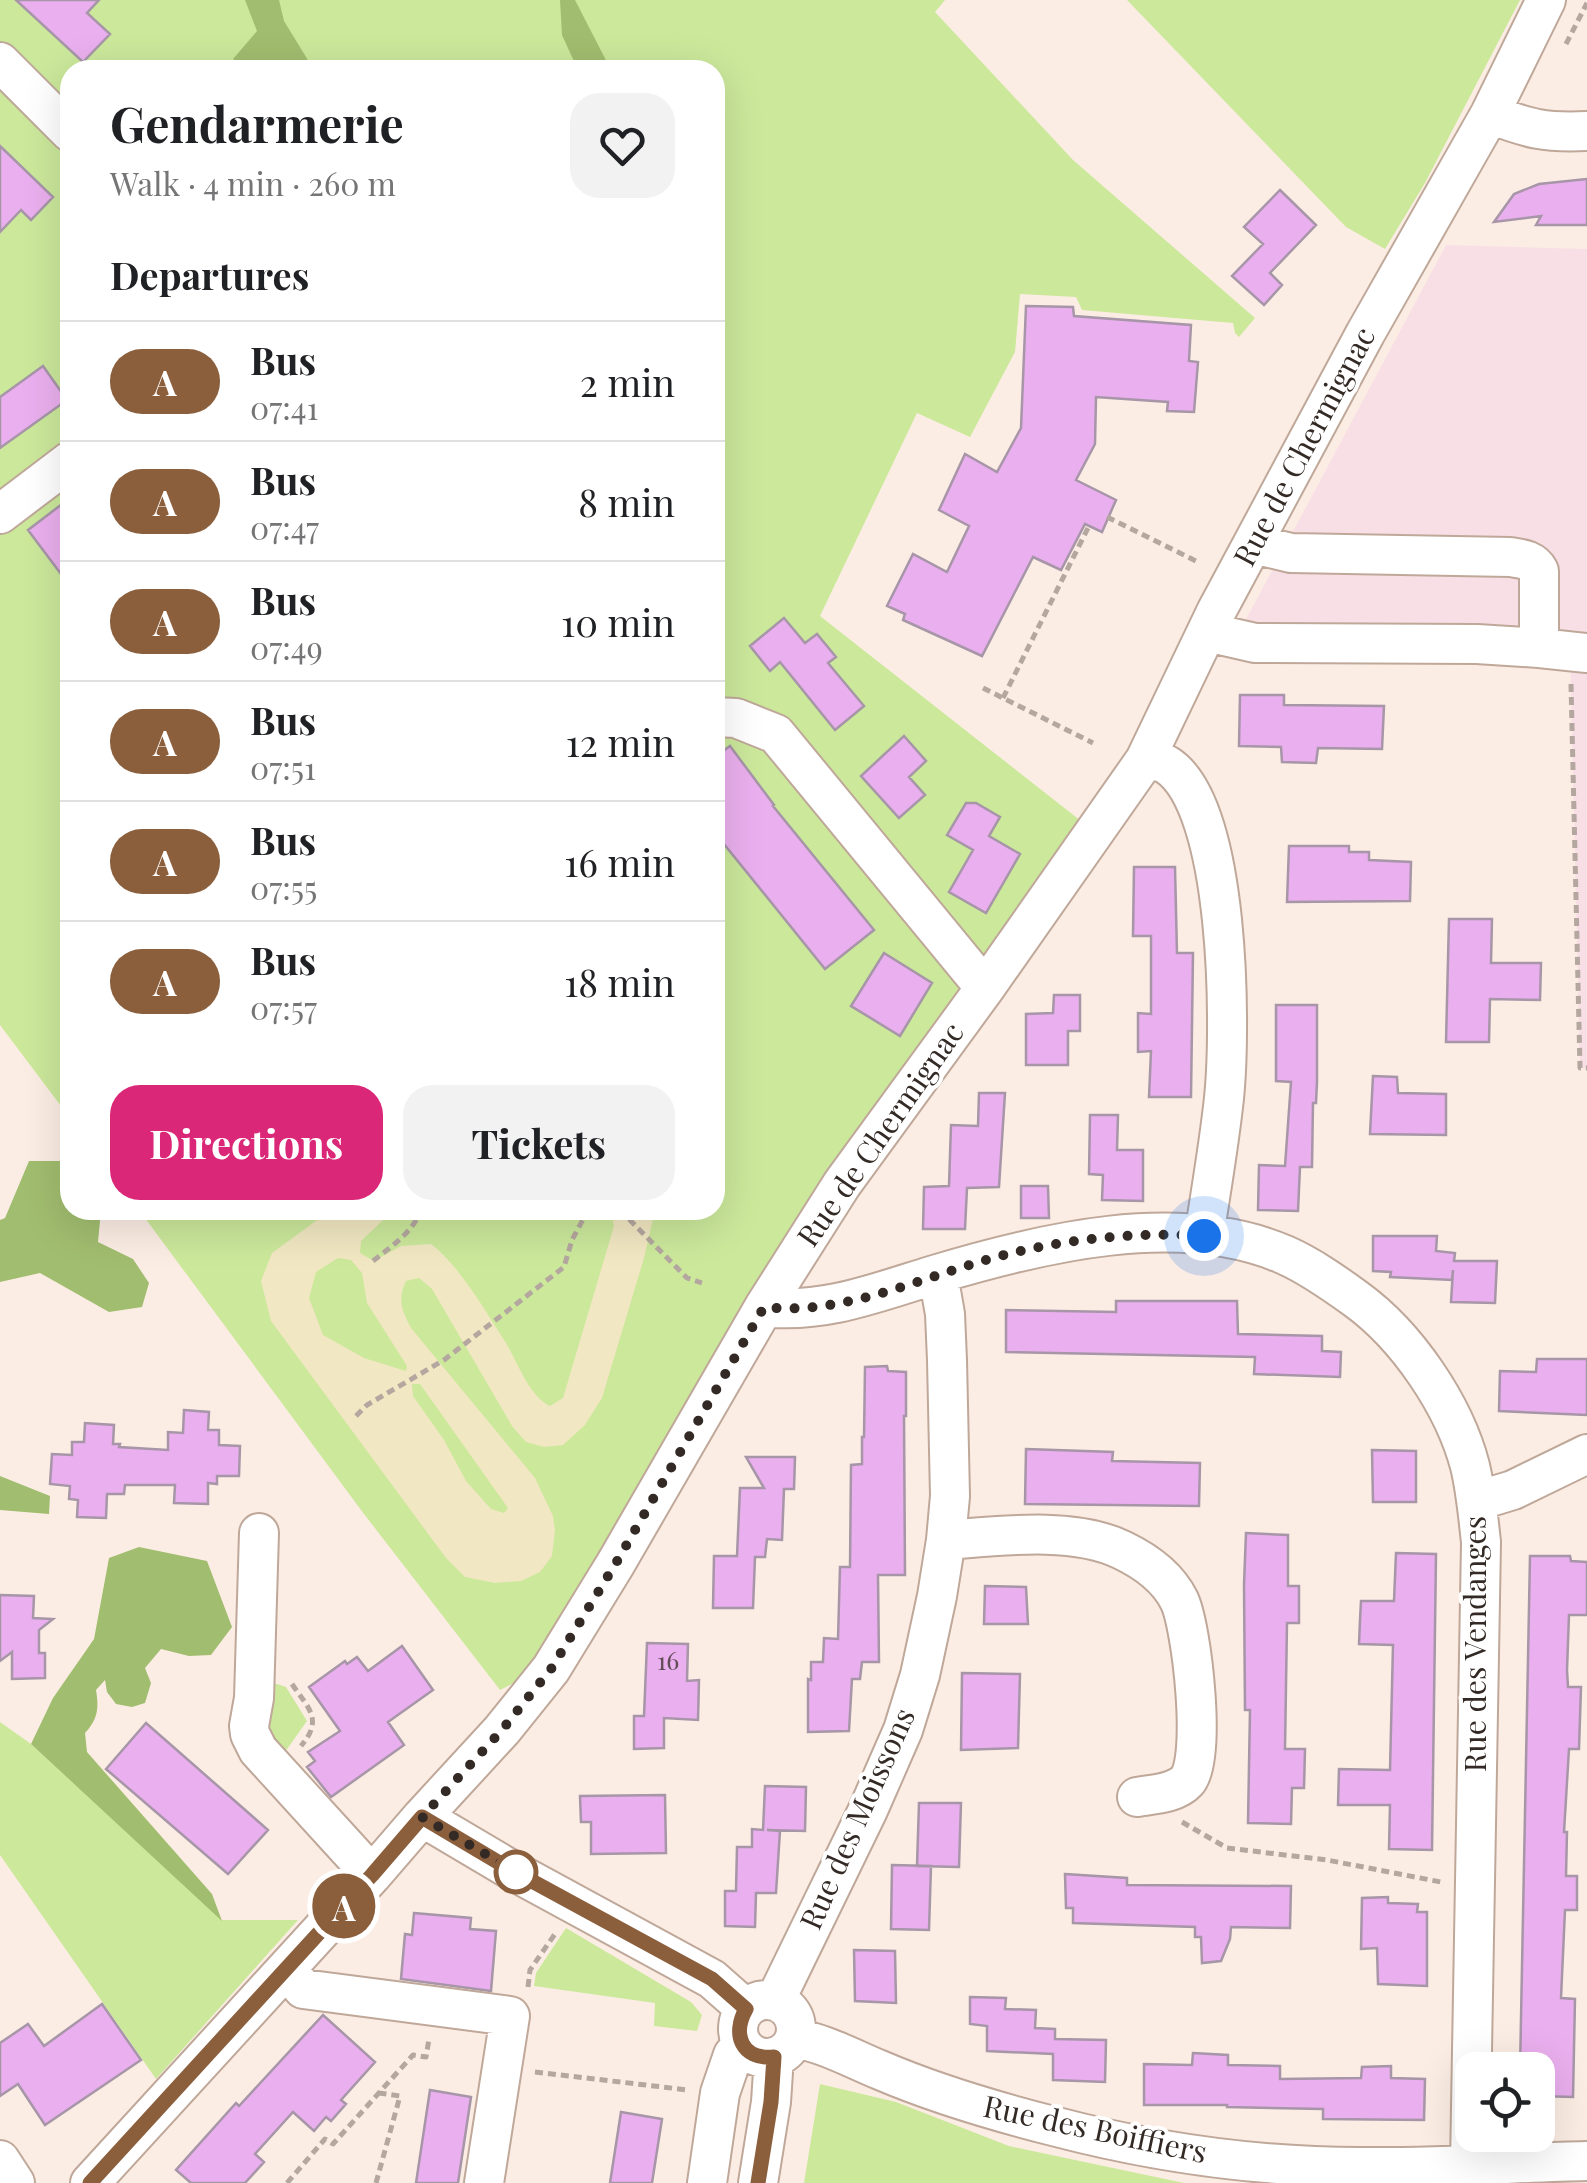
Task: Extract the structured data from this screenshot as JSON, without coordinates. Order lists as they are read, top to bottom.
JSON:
{
  "streets": {
    "street": [
      "Rue de Chermignac",
      "Rue des Vendanges",
      "Rue des Moissons",
      "Rue des Boiffiers"
    ]
  },
  "crossings": [
    ["Rue de Chermignac", "Rue des Vendanges"],
    ["Rue des Vendanges", "Rue des Moissons"],
    ["Rue des Vendanges", "Rue des Boiffiers"],
    ["Rue des Moissons", "Rue des Boiffiers"]
  ],
  "lines": ["bus line A"],
  "house_numbers": ["16"],
  "page": {
    "on_map": "A",
    "heading": [
      ["Gendarmerie", "Walk · 4 min · 260 m"],
      "Departures"
    ],
    "list": [
      {
        "mark": "A",
        "name": "Bus",
        "note": "07:41",
        "value": "2 min"
      },
      {
        "mark": "A",
        "name": "Bus",
        "note": "07:47",
        "value": "8 min"
      },
      {
        "mark": "A",
        "name": "Bus",
        "note": "07:49",
        "value": "10 min"
      },
      {
        "mark": "A",
        "name": "Bus",
        "note": "07:51",
        "value": "12 min"
      },
      {
        "mark": "A",
        "name": "Bus",
        "note": "07:55",
        "value": "16 min"
      },
      {
        "mark": "A",
        "name": "Bus",
        "note": "07:57",
        "value": "18 min"
      }
    ],
    "buttons": ["Directions", "Tickets"]
  }
}
